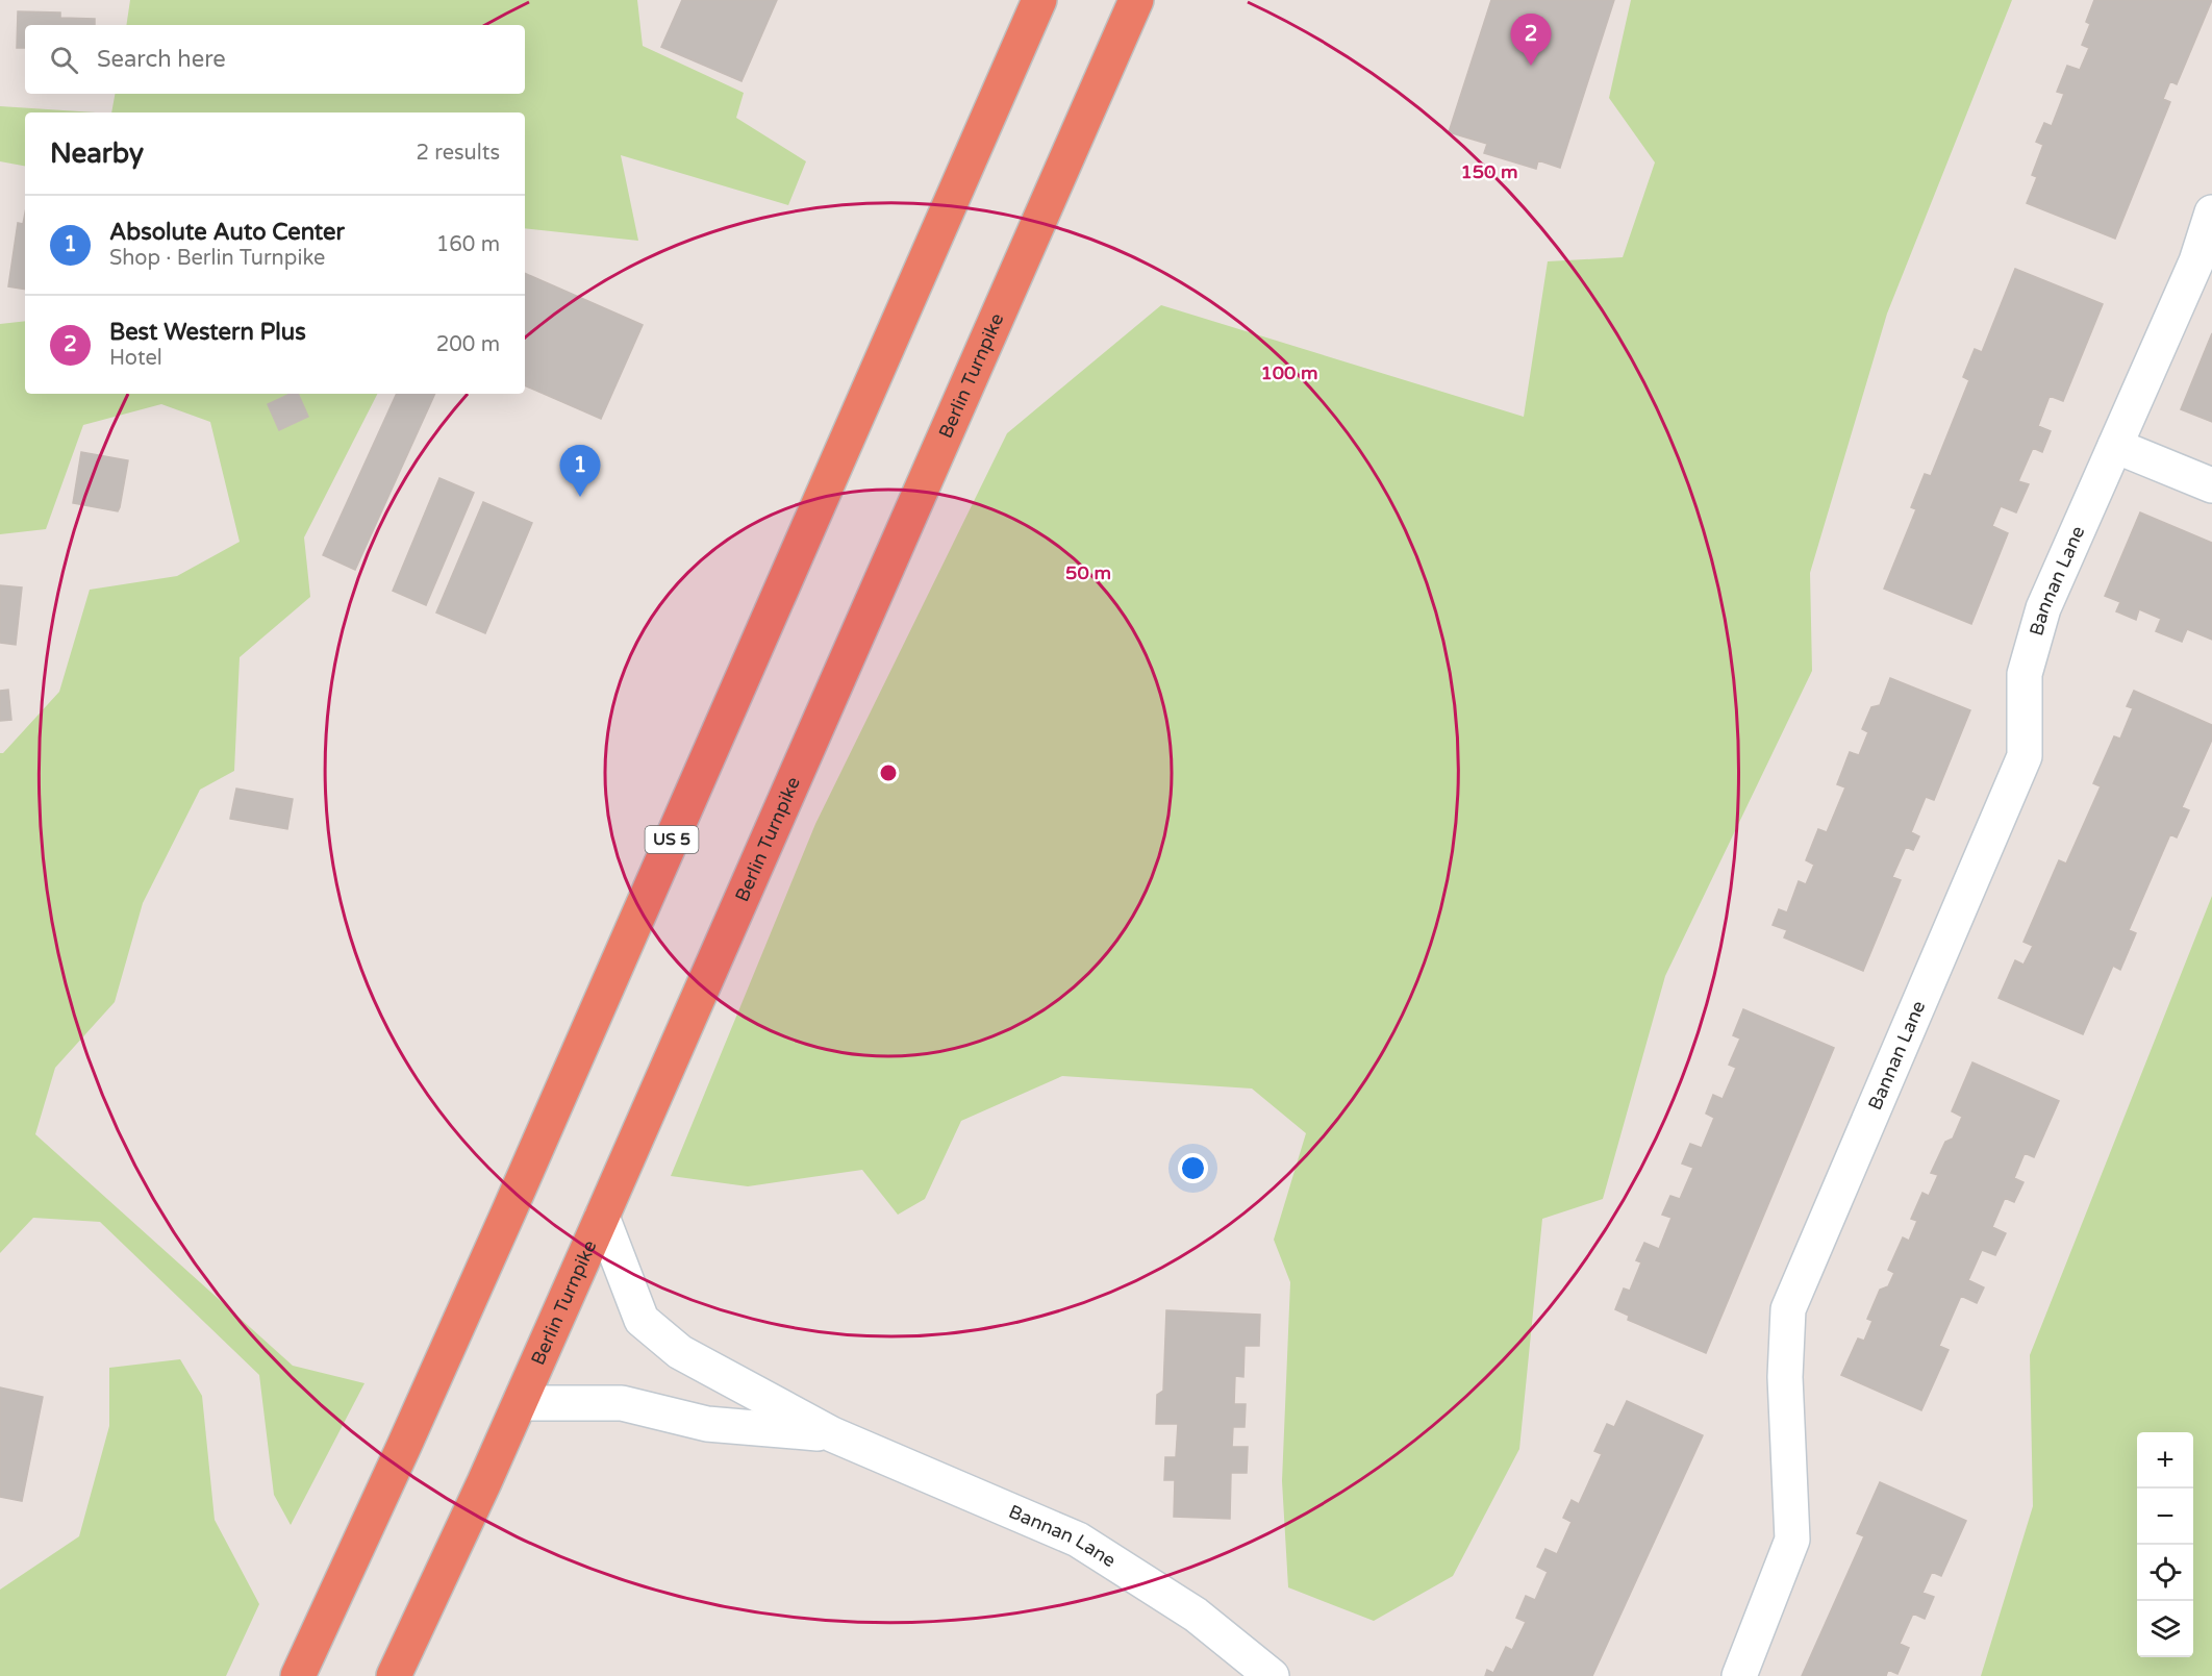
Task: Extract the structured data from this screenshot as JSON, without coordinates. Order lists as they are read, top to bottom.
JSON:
{
  "streets": {
    "highway": ["Berlin Turnpike", "US 5"],
    "street": ["Bannan Lane"]
  },
  "crossings": [
    ["Berlin Turnpike", "Bannan Lane"]
  ],
  "page": {
    "pins": ["2", "1"],
    "search": "Search here",
    "heading": ["Nearby", "2 results"],
    "list": [
      {
        "mark": "1",
        "name": "Absolute Auto Center",
        "note": "Shop · Berlin Turnpike",
        "value": "160 m"
      },
      {
        "mark": "2",
        "name": "Best Western Plus",
        "note": "Hotel",
        "value": "200 m"
      }
    ],
    "map_buttons": ["+", "−"]
  },
  "rings": ["150 m", "100 m", "50 m"]
}
